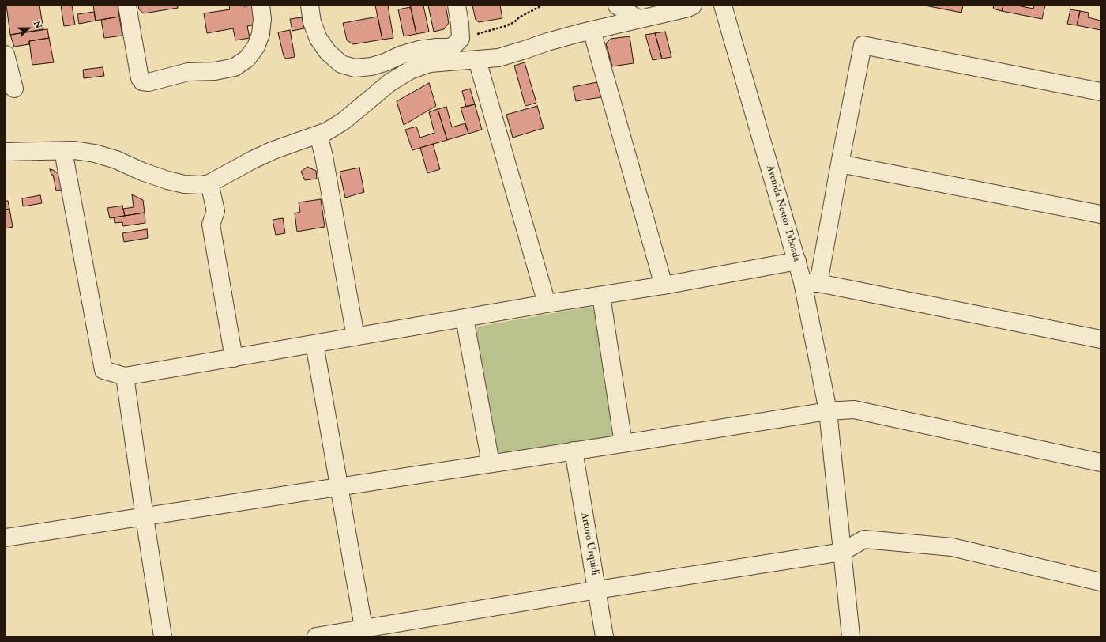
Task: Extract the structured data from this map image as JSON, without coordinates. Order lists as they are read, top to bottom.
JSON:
{
  "streets": {
    "street": ["Avenida Nestor Taboada", "Arturo Urquidi"]
  },
  "north": "right"
}
